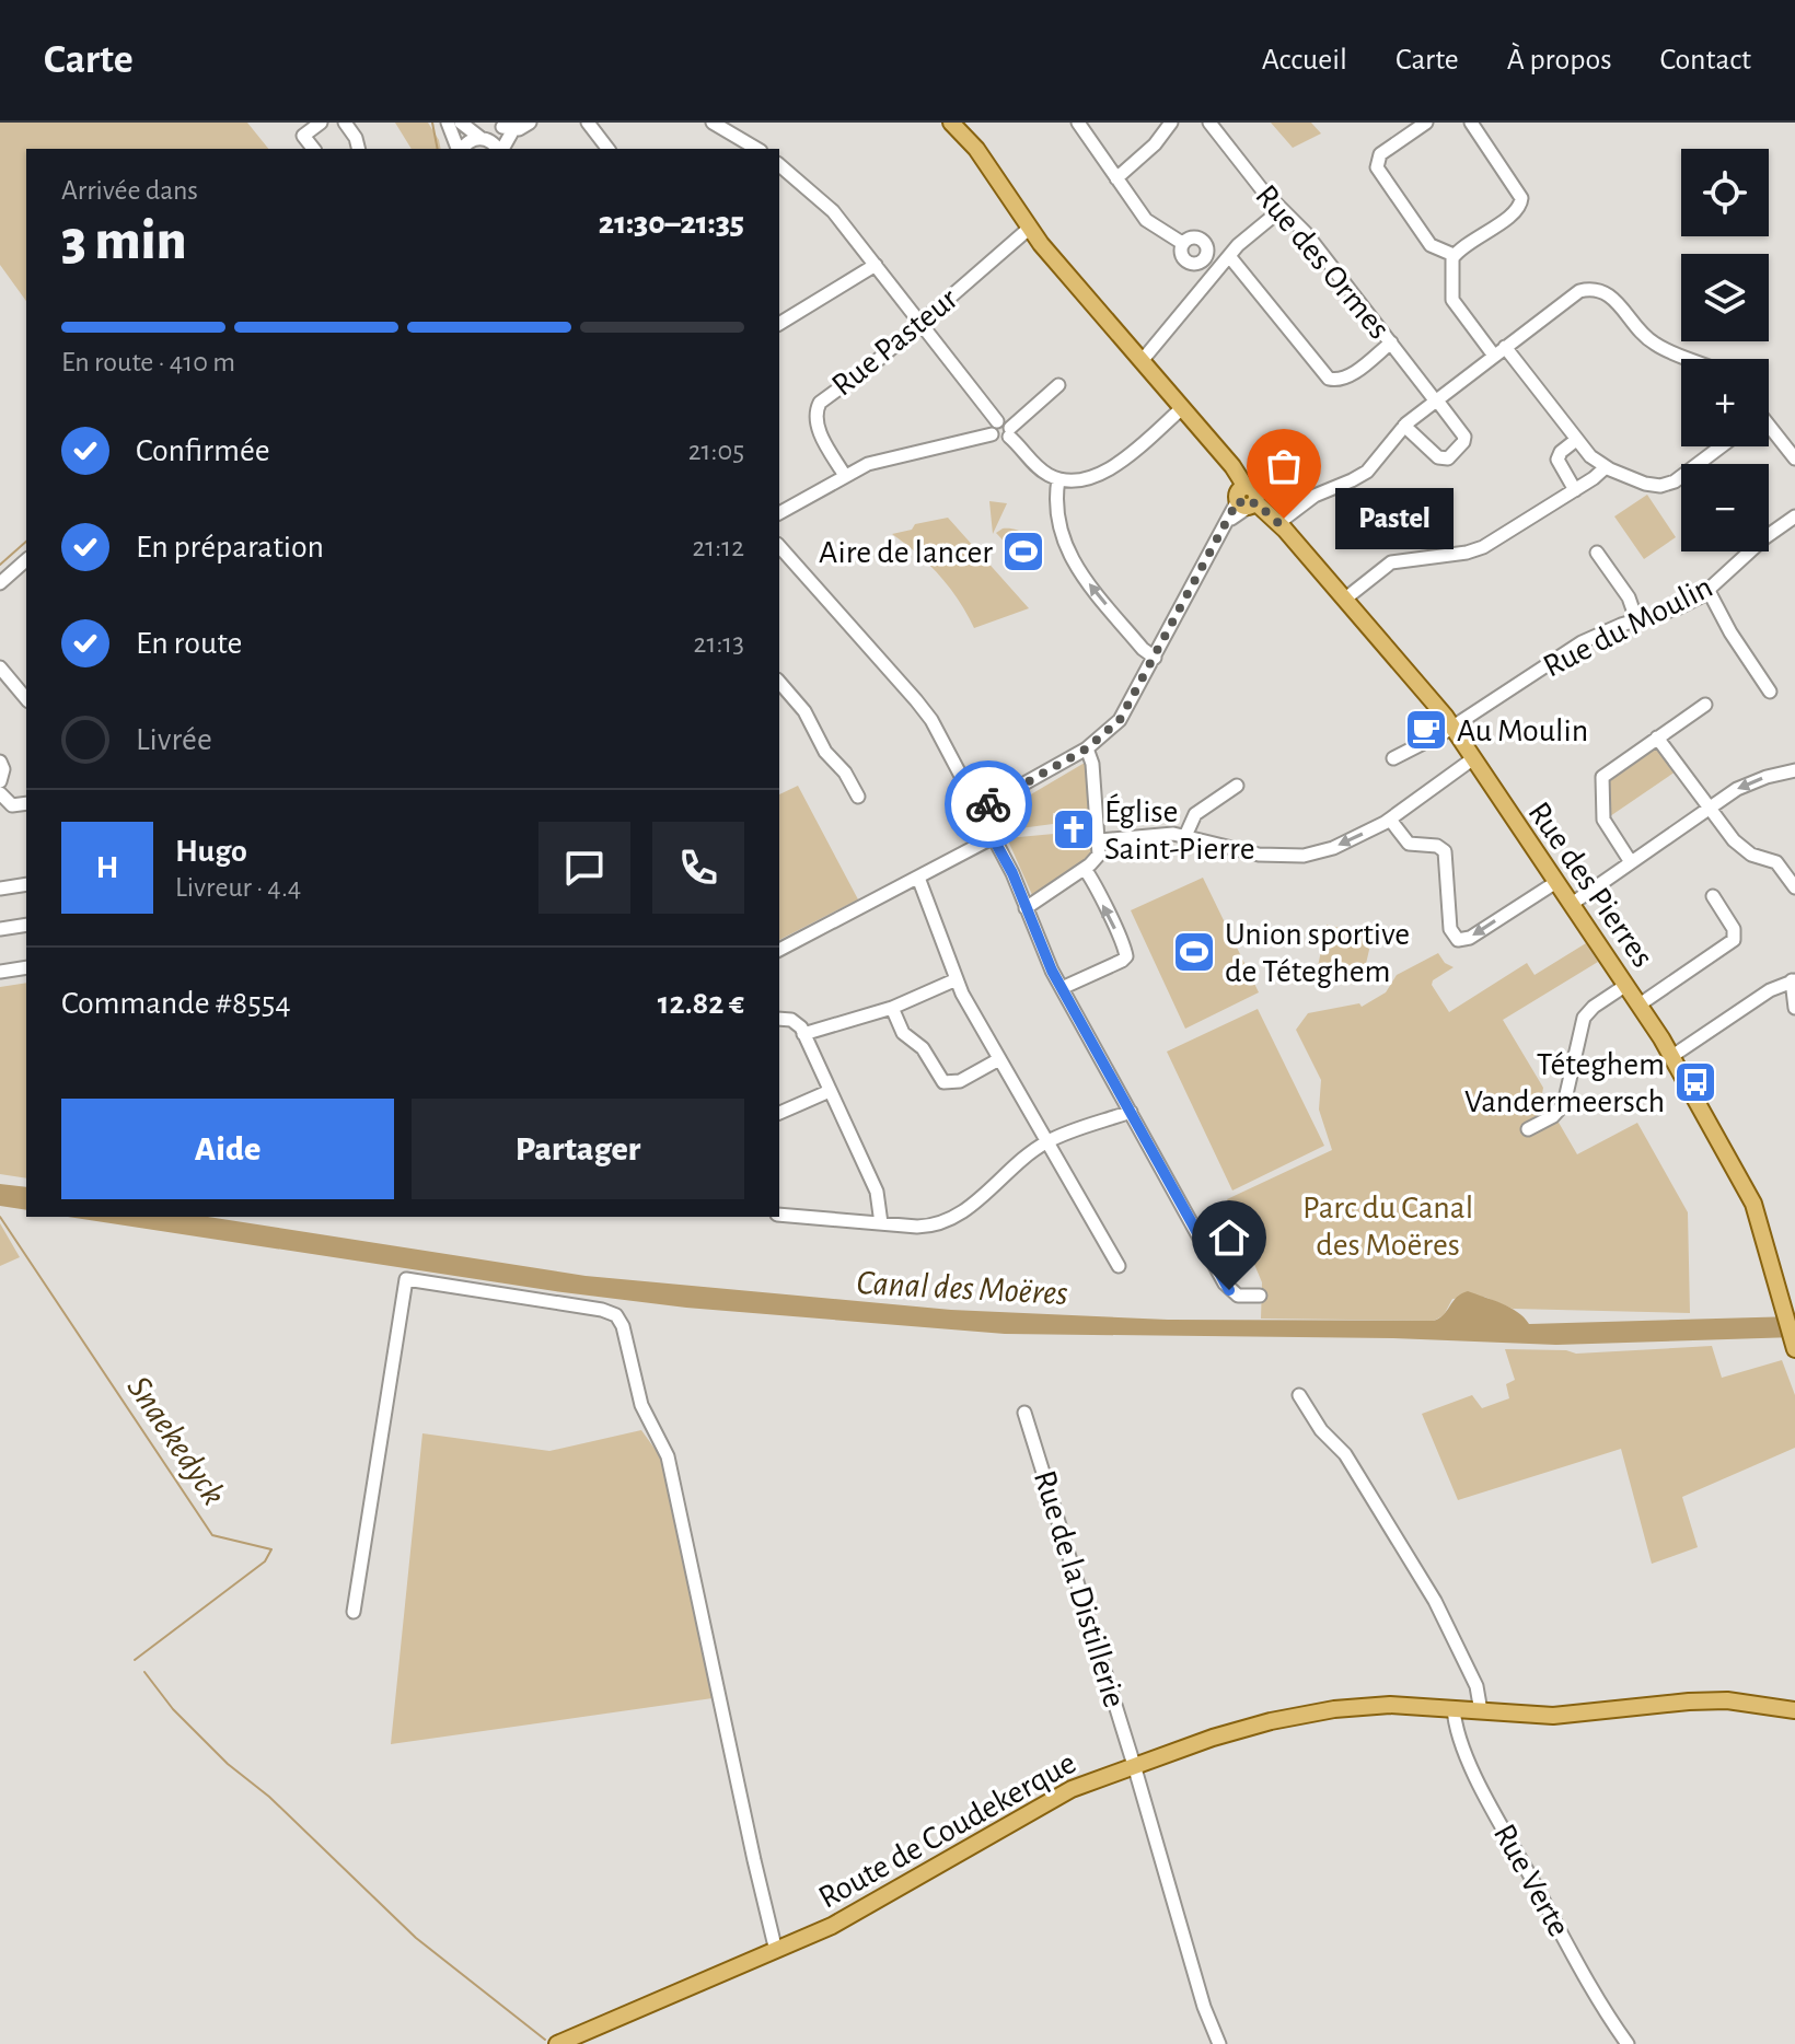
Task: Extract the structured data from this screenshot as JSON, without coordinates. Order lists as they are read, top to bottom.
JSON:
{
  "streets": {
    "main road": ["Rue des Pierres", "Route de Coudekerque"],
    "street": [
      "Rue des Ormes",
      "Rue Pasteur",
      "Rue du Moulin",
      "Rue de la Distillerie",
      "Rue Verte"
    ]
  },
  "crossings": [
    ["Rue Pasteur", "Rue des Pierres"],
    ["Rue du Moulin", "Rue des Pierres"],
    ["Rue de la Distillerie", "Route de Coudekerque"],
    ["Route de Coudekerque", "Rue Verte"]
  ],
  "water": ["Canal des Moëres", "Snaekedyck"],
  "parks": ["Parc du Canal des Moëres"],
  "places": {
    "other": ["Pastel"],
    "sports": ["Aire de lancer", "Union sportive de Téteghem"],
    "cafe": ["Au Moulin"],
    "church": ["Église Saint-Pierre"],
    "bus stop": ["Téteghem Vandermeersch"]
  },
  "page": {
    "header": "Carte",
    "nav": [
      "Accueil",
      "Carte",
      "À propos",
      "Contact"
    ],
    "map_buttons": ["+", "−"],
    "heading": ["3 min", "Arrivée dans", "21:30–21:35"],
    "panel": [
      "Hugo",
      "Livreur · 4.4",
      "Commande #8554",
      "12.82 €"
    ],
    "bar": "En route · 410 m",
    "list": [
      ["Confirmée", "21:05"],
      ["En préparation", "21:12"],
      ["En route", "21:13"],
      "Livrée"
    ],
    "bubble": "Pastel",
    "round": "H",
    "buttons": ["Aide", "Partager"]
  }
}
